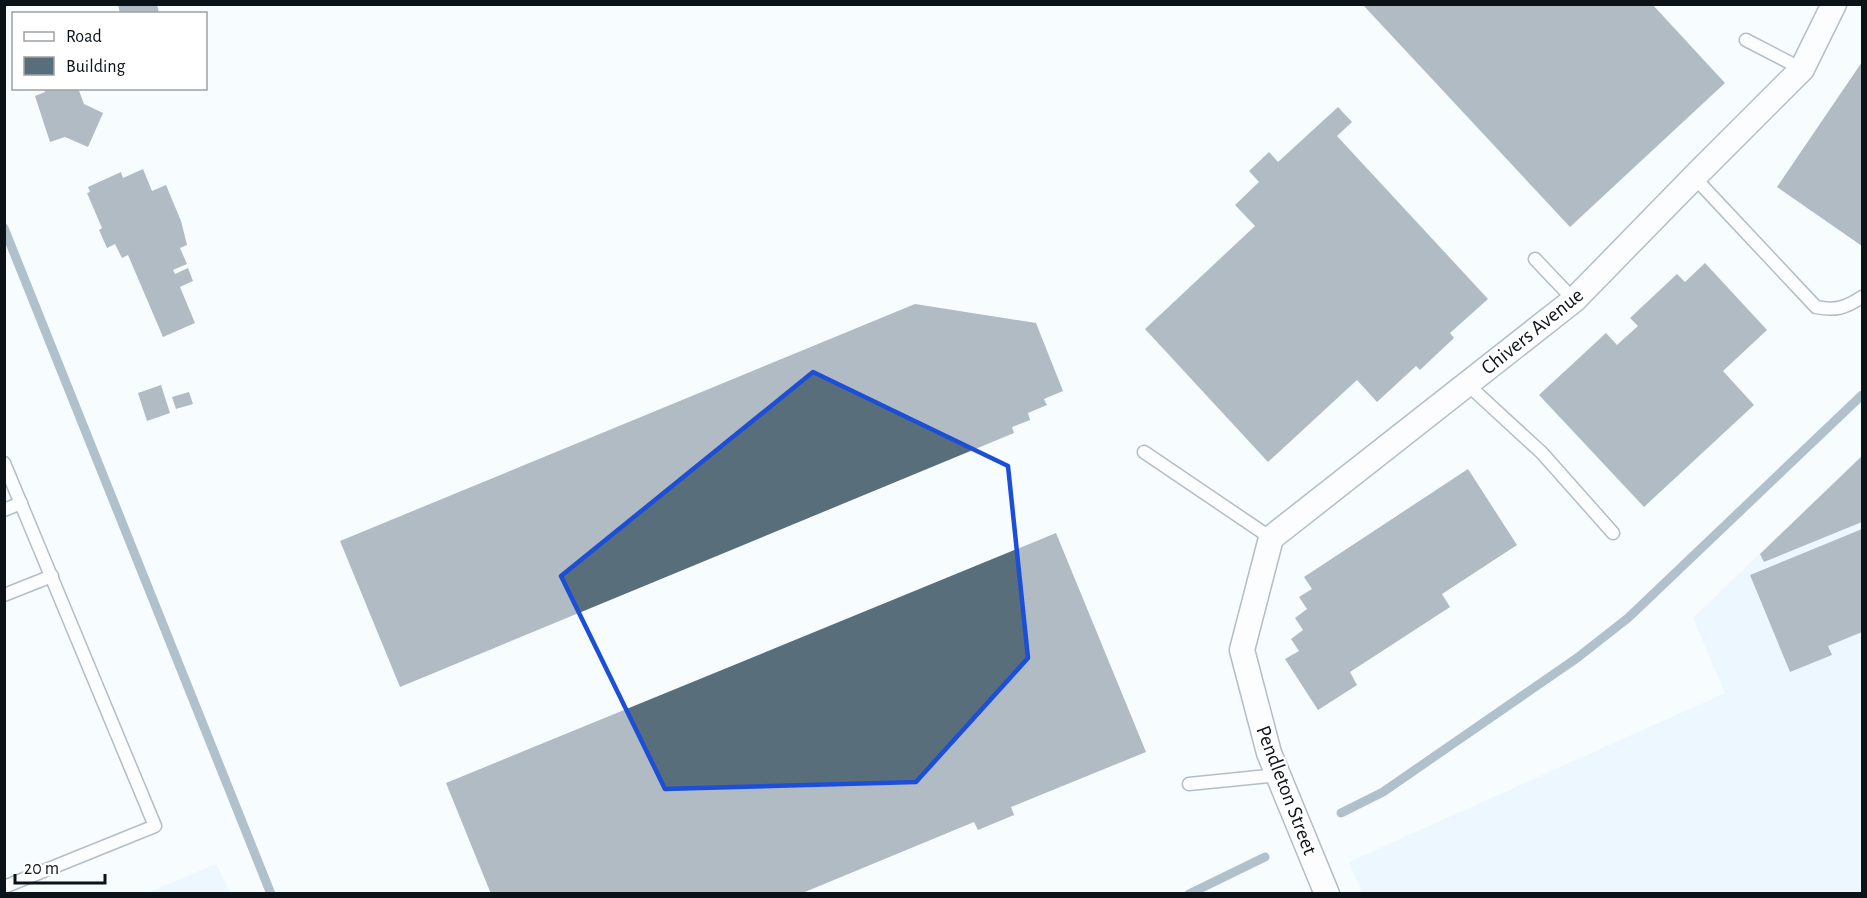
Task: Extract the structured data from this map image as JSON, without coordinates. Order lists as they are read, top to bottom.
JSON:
{
  "streets": {
    "street": ["Chivers Avenue", "Pendleton Street"]
  },
  "crossings": [
    ["Chivers Avenue", "Pendleton Street"]
  ],
  "legend": ["Road", "Building"],
  "scale_bar": "20 m"
}
